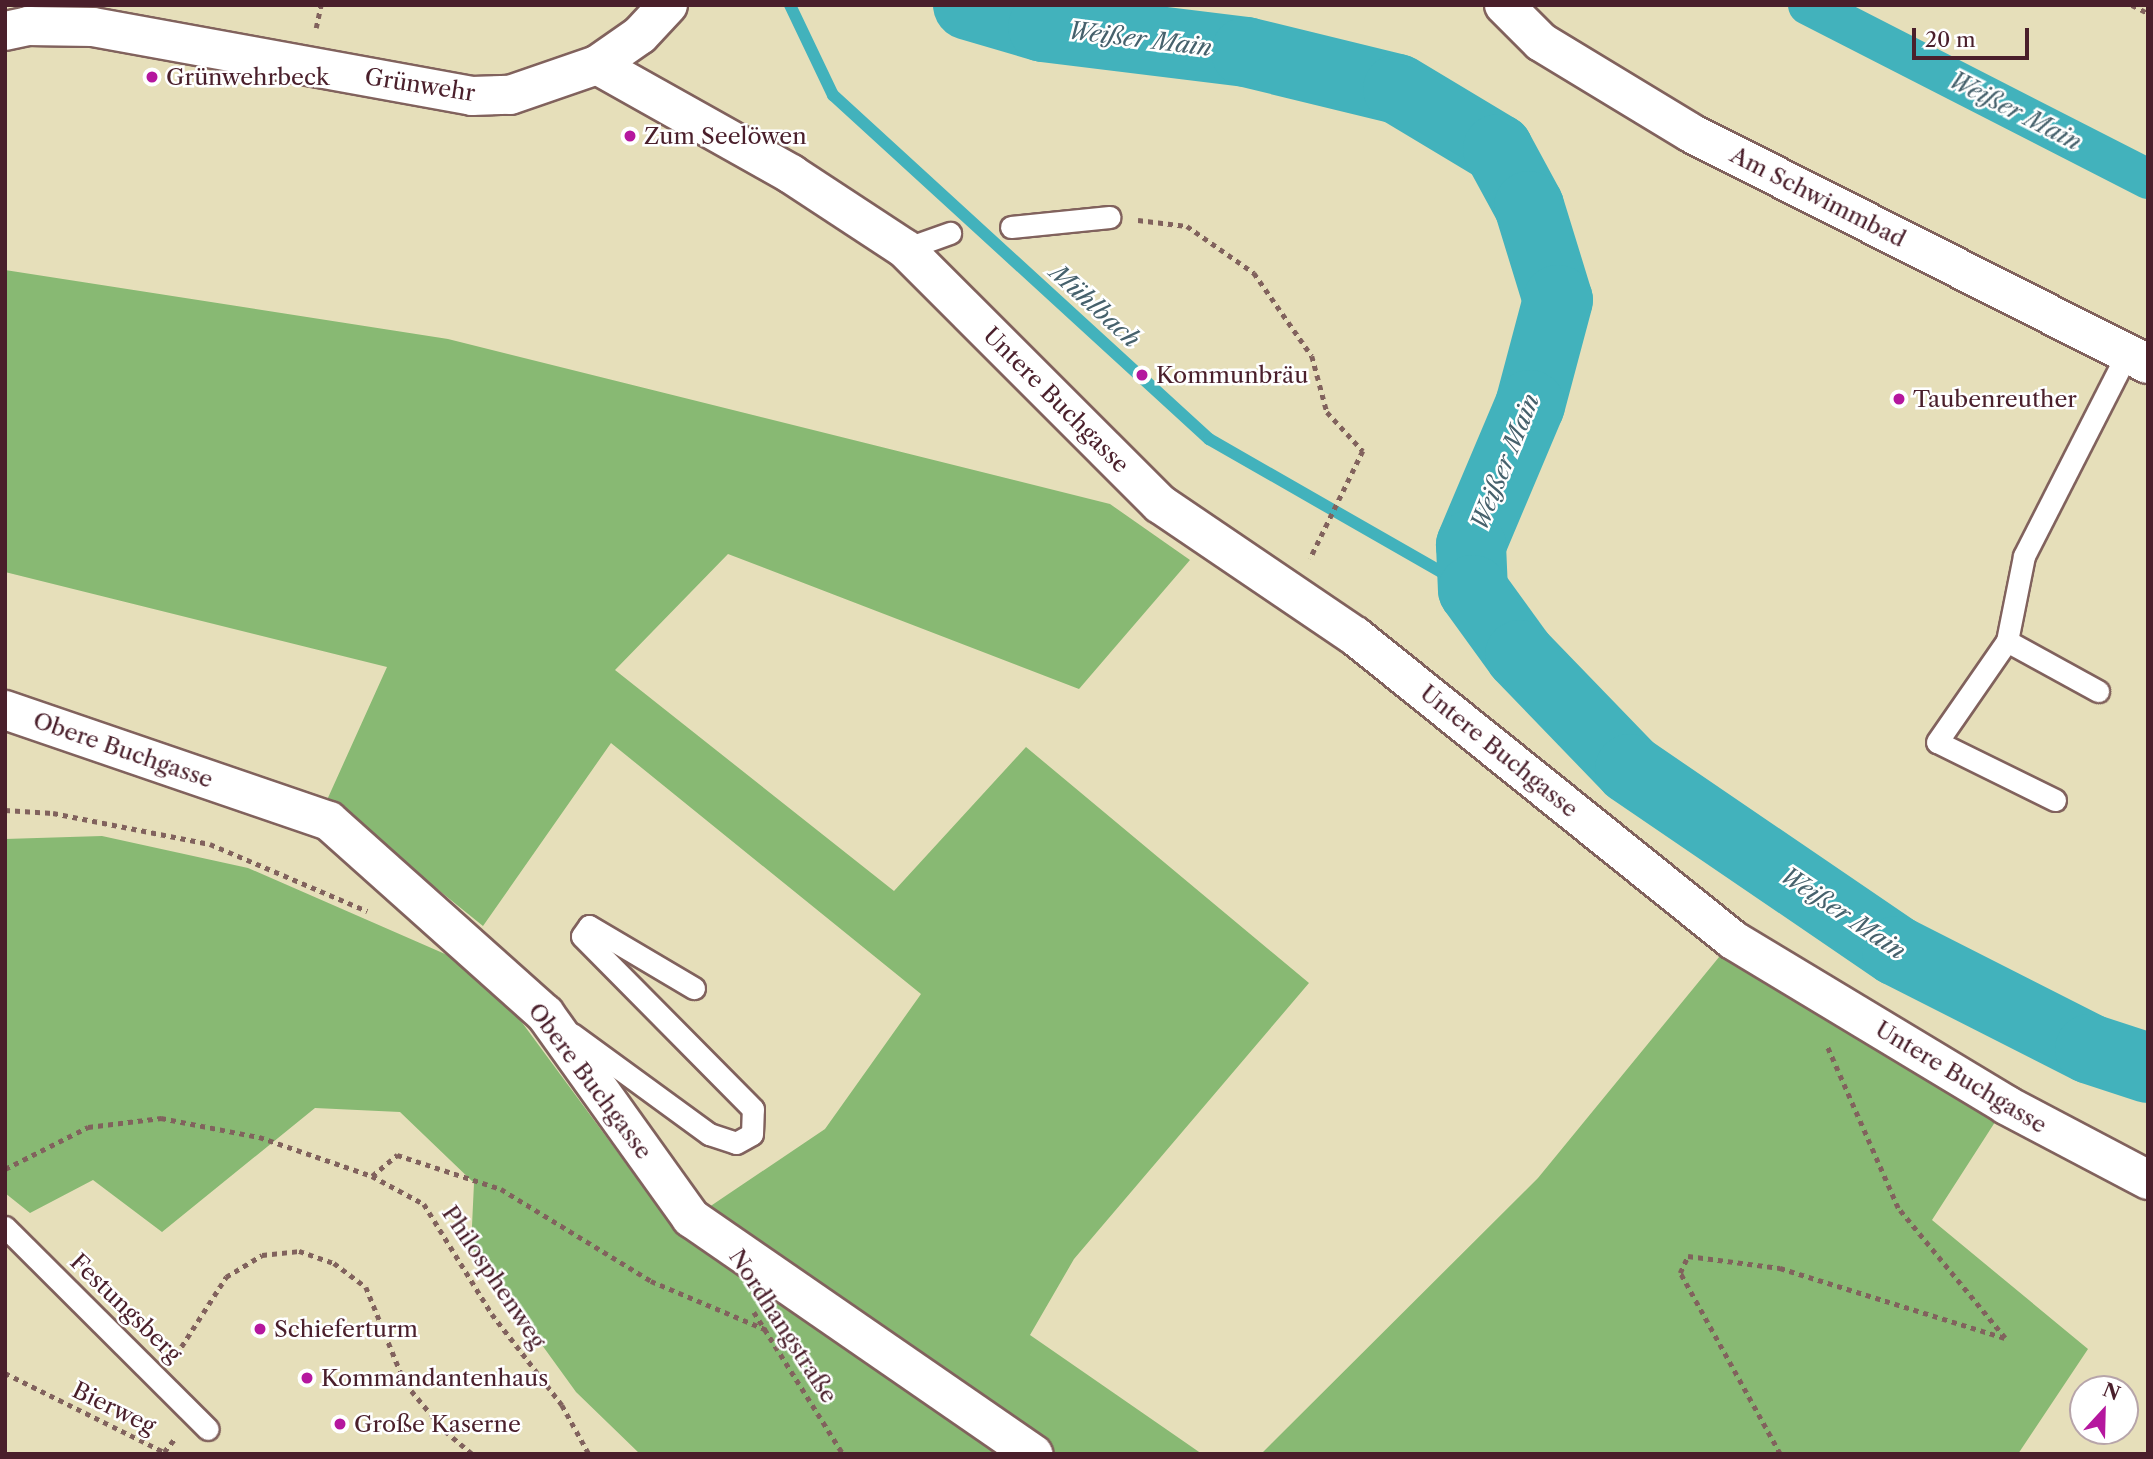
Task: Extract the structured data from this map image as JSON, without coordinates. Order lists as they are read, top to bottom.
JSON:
{
  "streets": {
    "street": [
      "Grünwehr",
      "Am Schwimmbad",
      "Untere Buchgasse",
      "Obere Buchgasse"
    ],
    "lane": ["Festungsberg"],
    "path": ["Philosphenweg", "Nordhangstraße", "Bierweg"]
  },
  "crossings": [
    ["Festungsberg", "Bierweg"]
  ],
  "water": ["Weißer Main", "Mühlbach"],
  "places": [
    "Grünwehrbeck",
    "Zum Seelöwen",
    "Kommunbräu",
    "Taubenreuther",
    "Schieferturm",
    "Kommandantenhaus",
    "Große Kaserne"
  ],
  "scale_bar": "20 m",
  "north": "top"
}
